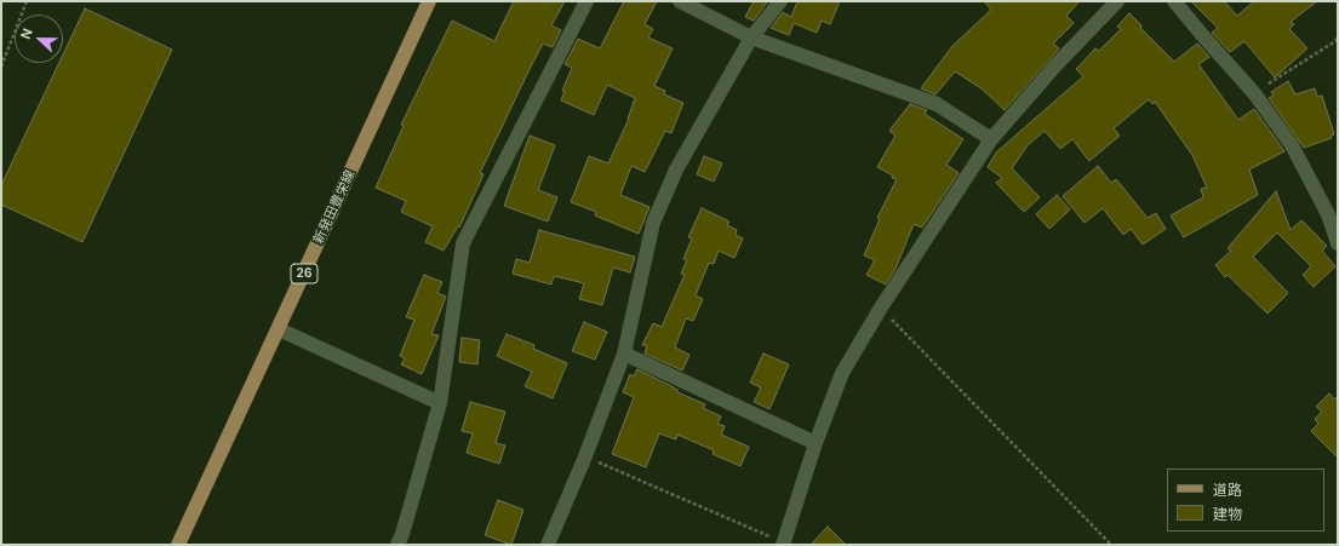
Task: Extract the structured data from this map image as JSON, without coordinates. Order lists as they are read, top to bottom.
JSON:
{
  "streets": {
    "main road": ["新発田豊栄線", "26"]
  },
  "legend": ["道路", "建物"],
  "north": "left"
}
